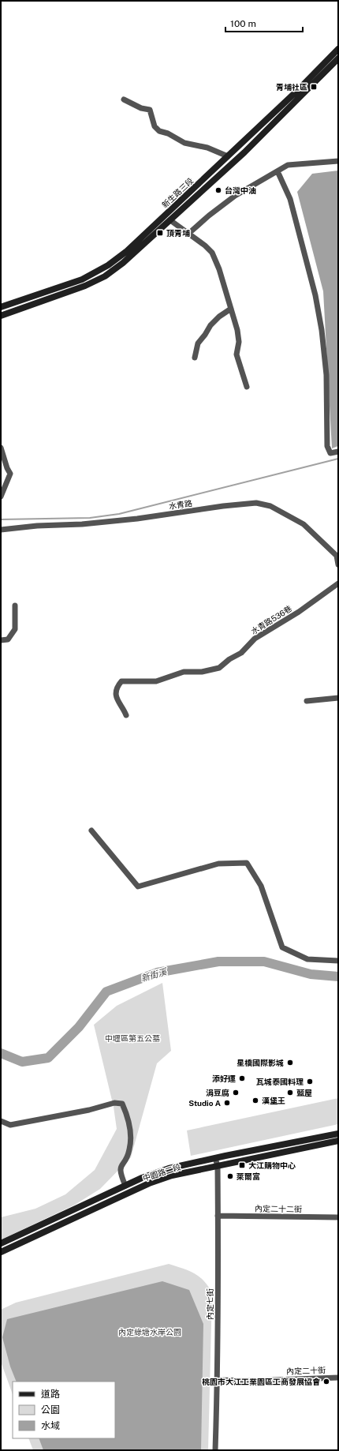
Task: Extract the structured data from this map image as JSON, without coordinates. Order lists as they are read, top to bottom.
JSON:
{
  "streets": {
    "main road": ["新生路三段", "中園路二段"],
    "street": [
      "水青路",
      "水青路536巷",
      "內定二十二街",
      "內定七街",
      "內定二十街"
    ]
  },
  "crossings": [
    ["中園路二段", "內定七街"],
    ["內定二十二街", "內定七街"],
    ["內定七街", "內定二十街"]
  ],
  "water": ["新街溪"],
  "parks": ["中壢區第五公墓", "內定綠塘水岸公園"],
  "places": {
    "transit": ["青埔社區", "頂青埔", "大江購物中心"],
    "other": [
      "台灣中油",
      "星橋國際影城",
      "添好運",
      "瓦城泰國料理",
      "涓豆腐",
      "藍屋",
      "漢堡王",
      "Studio A",
      "萊爾富",
      "桃園市大江工業園區工商發展協會"
    ]
  },
  "legend": ["道路", "公園", "水域"],
  "scale_bar": "100 m"
}
